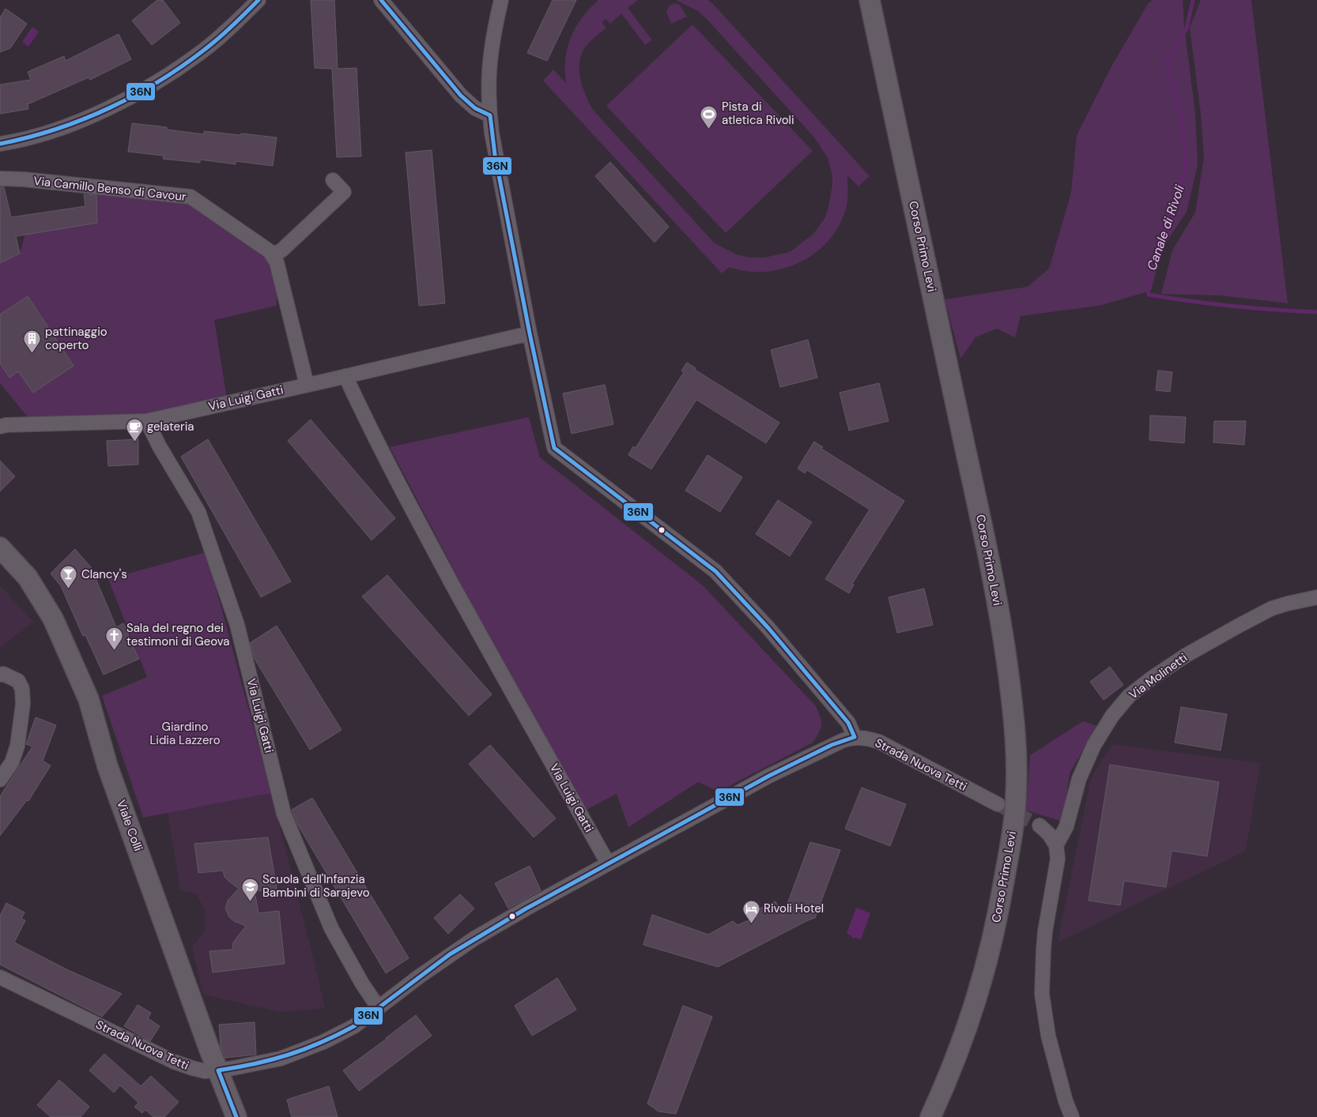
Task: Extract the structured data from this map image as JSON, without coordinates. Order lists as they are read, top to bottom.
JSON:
{
  "streets": {
    "main road": ["Corso Primo Levi", "Viale Colli"],
    "street": [
      "Via Camillo Benso di Cavour",
      "Via Luigi Gatti",
      "Via Molinetti",
      "Strada Nuova Tetti"
    ]
  },
  "crossings": [
    ["Via Luigi Gatti", "Strada Nuova Tetti"],
    ["Strada Nuova Tetti", "Viale Colli"]
  ],
  "water": ["Canale di Rivoli"],
  "parks": ["Giardino Lidia Lazzero"],
  "places": {
    "sports": ["Pista di atletica Rivoli"],
    "building": ["pattinaggio coperto"],
    "cafe": ["gelateria"],
    "bar": ["Clancy's"],
    "church": ["Sala del regno dei testimoni di Geova"],
    "school or university": ["Scuola dell'Infanzia Bambini di Sarajevo"],
    "hotel": ["Rivoli Hotel"]
  },
  "lines": ["transit line 36N"]
}
